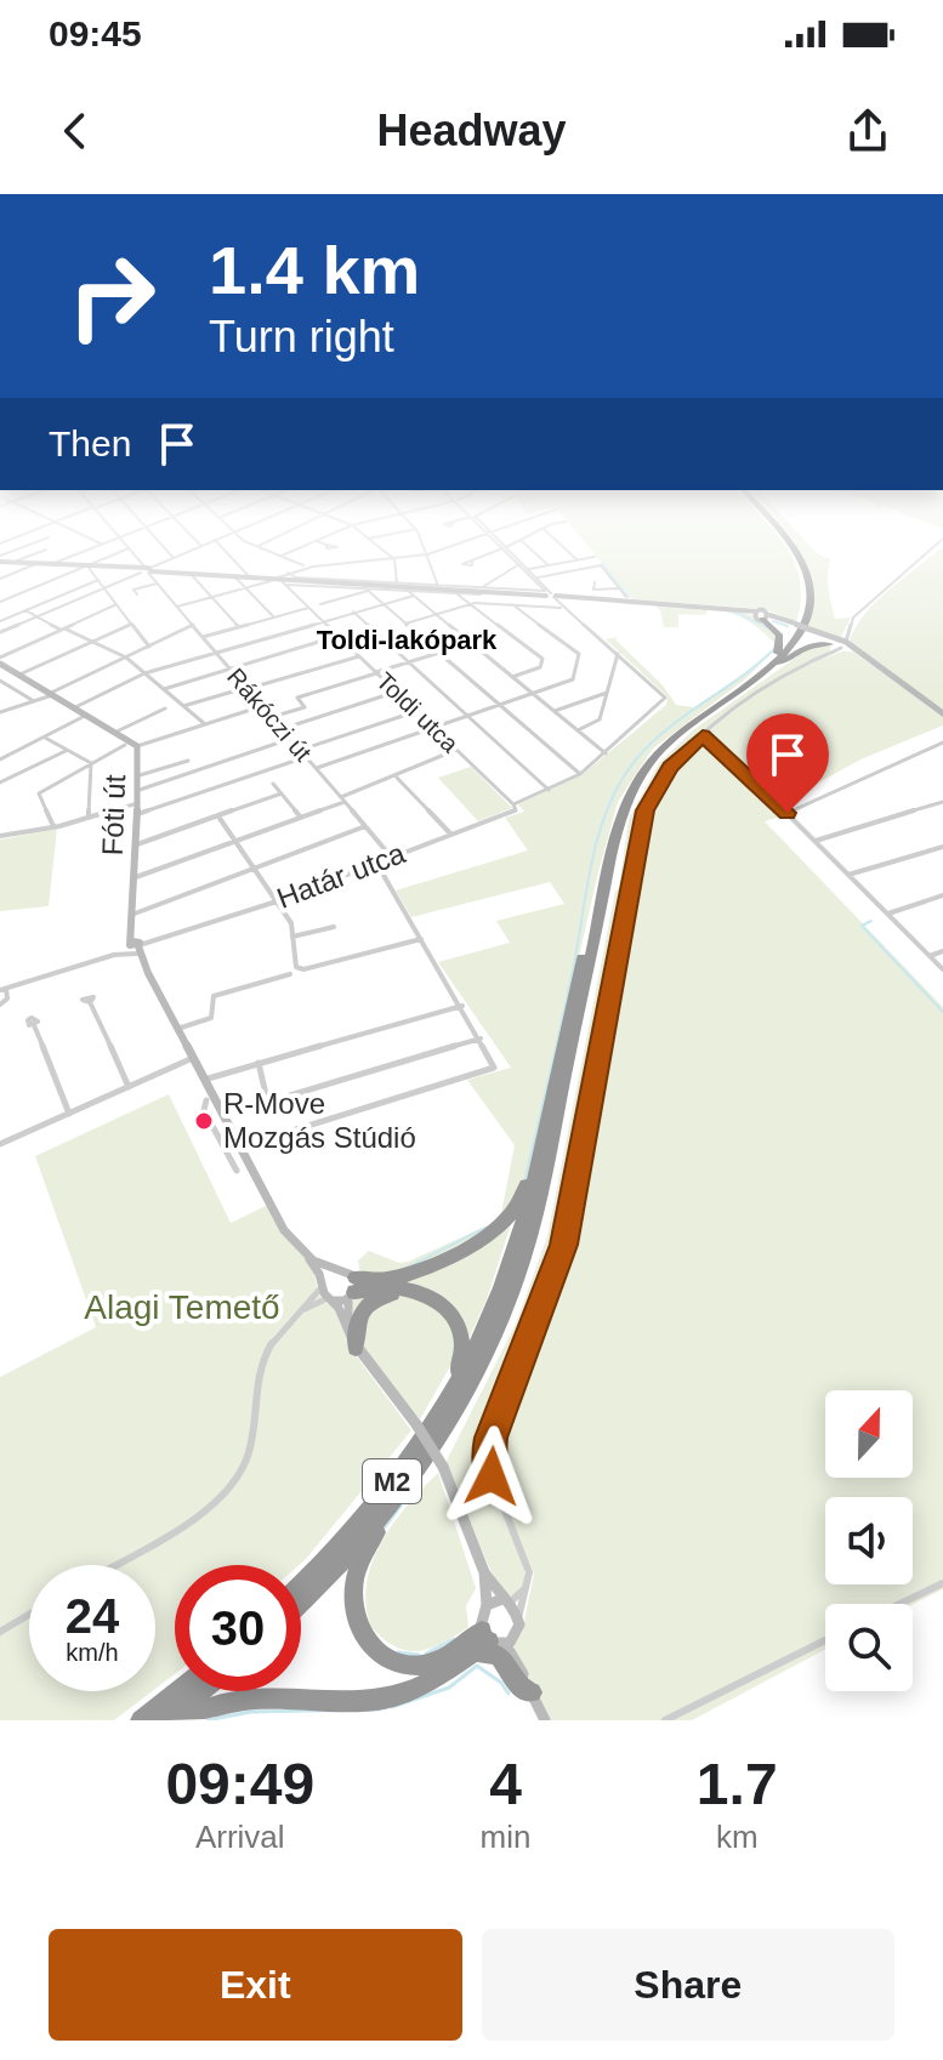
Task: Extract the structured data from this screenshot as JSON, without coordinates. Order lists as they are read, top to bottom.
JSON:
{
  "streets": {
    "highway": ["M2"],
    "main road": ["Fóti út"],
    "street": ["Toldi utca", "Rákóczi út", "Határ utca"]
  },
  "crossings": [
    ["Toldi utca", "Határ utca"],
    ["Rákóczi út", "Határ utca"],
    ["Fóti út", "Határ utca"]
  ],
  "districts": ["Toldi-lakópark"],
  "parks": ["Alagi Temető"],
  "places": ["R-Move Mozgás Stúdió"],
  "north": "top",
  "page": {
    "status": "09:45",
    "header": "Headway",
    "turn": ["1.4 km", "Turn right"],
    "then": "Then",
    "speed": "24 km/h",
    "limit": "30",
    "eta": [
      "09:49",
      "Arrival",
      "4",
      "min",
      "1.7",
      "km"
    ],
    "buttons": ["Exit", "Share"]
  }
}
